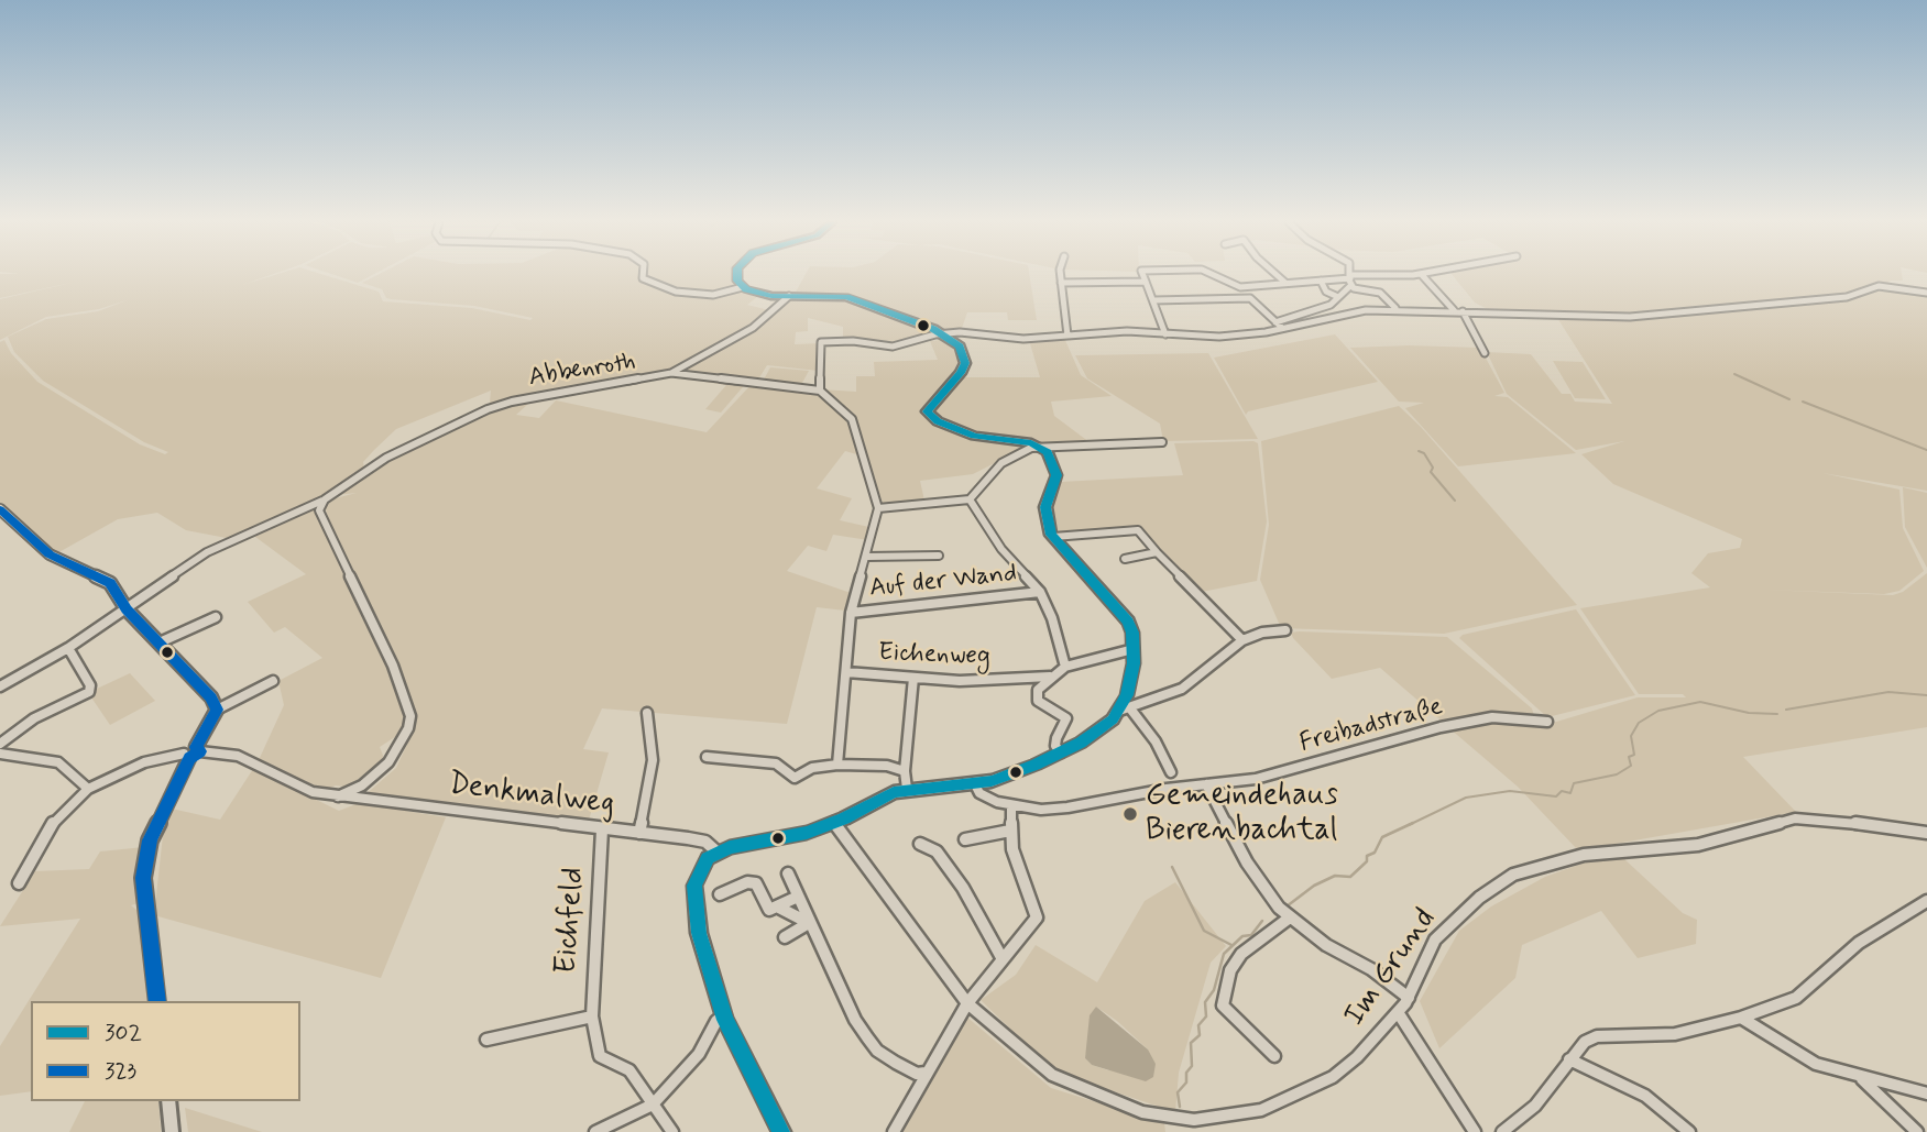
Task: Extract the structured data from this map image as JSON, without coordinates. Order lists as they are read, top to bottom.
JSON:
{
  "streets": {
    "street": [
      "Abbenroth",
      "Auf der Wand",
      "Eichenweg",
      "Freibadstraße",
      "Denkmalweg",
      "Eichfeld",
      "Im Grund"
    ]
  },
  "crossings": [
    ["Auf der Wand", "Eichenweg"],
    ["Denkmalweg", "Eichfeld"]
  ],
  "places": ["Gemeindehaus Bierenbachtal"],
  "lines": ["transit line 302", "transit line 323"],
  "legend": ["302", "323"]
}
